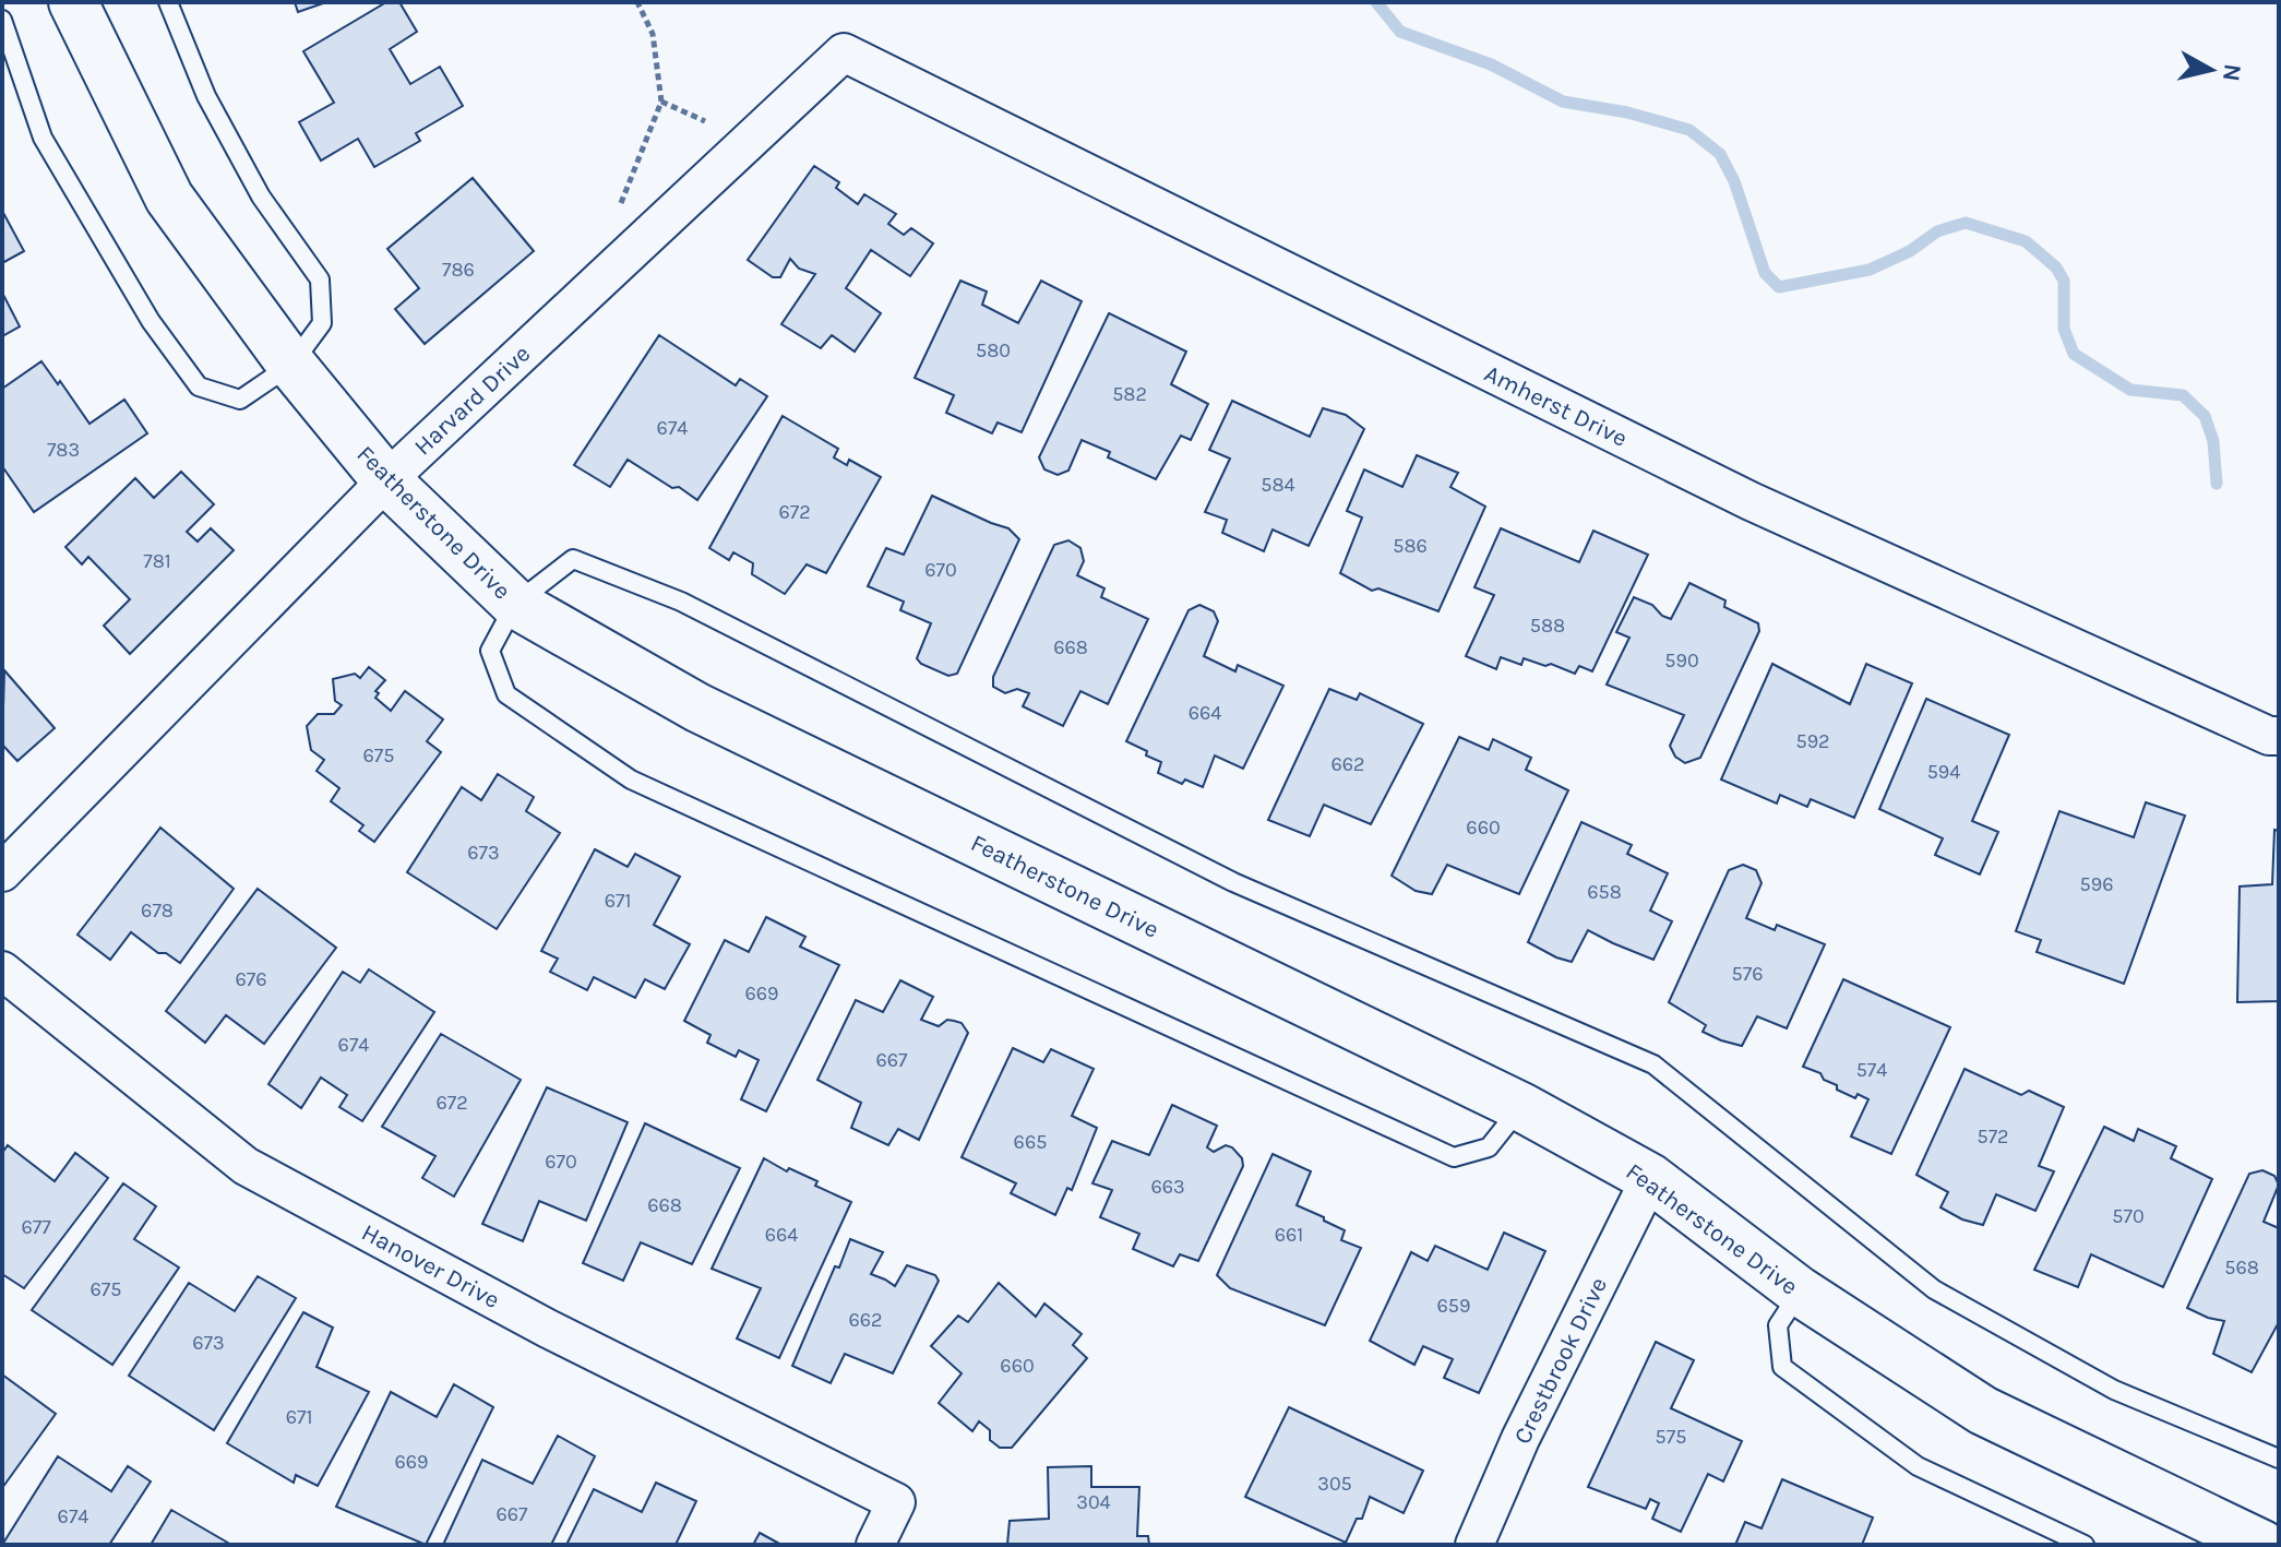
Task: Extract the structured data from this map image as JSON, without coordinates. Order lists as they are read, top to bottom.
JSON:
{
  "streets": {
    "street": [
      "Harvard Drive",
      "Amherst Drive",
      "Featherstone Drive",
      "Hanover Drive",
      "Crestbrook Drive"
    ]
  },
  "crossings": [
    ["Harvard Drive", "Amherst Drive"],
    ["Harvard Drive", "Featherstone Drive"],
    ["Featherstone Drive", "Crestbrook Drive"]
  ],
  "house_numbers": [
    "786",
    "580",
    "582",
    "674",
    "783",
    "584",
    "672",
    "586",
    "781",
    "670",
    "588",
    "668",
    "590",
    "664",
    "592",
    "675",
    "662",
    "594",
    "660",
    "673",
    "596",
    "658",
    "671",
    "678",
    "576",
    "676",
    "669",
    "674",
    "667",
    "574",
    "672",
    "572",
    "665",
    "670",
    "663",
    "668",
    "570",
    "677",
    "664",
    "661",
    "568",
    "675",
    "659",
    "662",
    "673",
    "660",
    "671",
    "575",
    "669",
    "305",
    "304",
    "667",
    "674"
  ],
  "north": "right"
}
